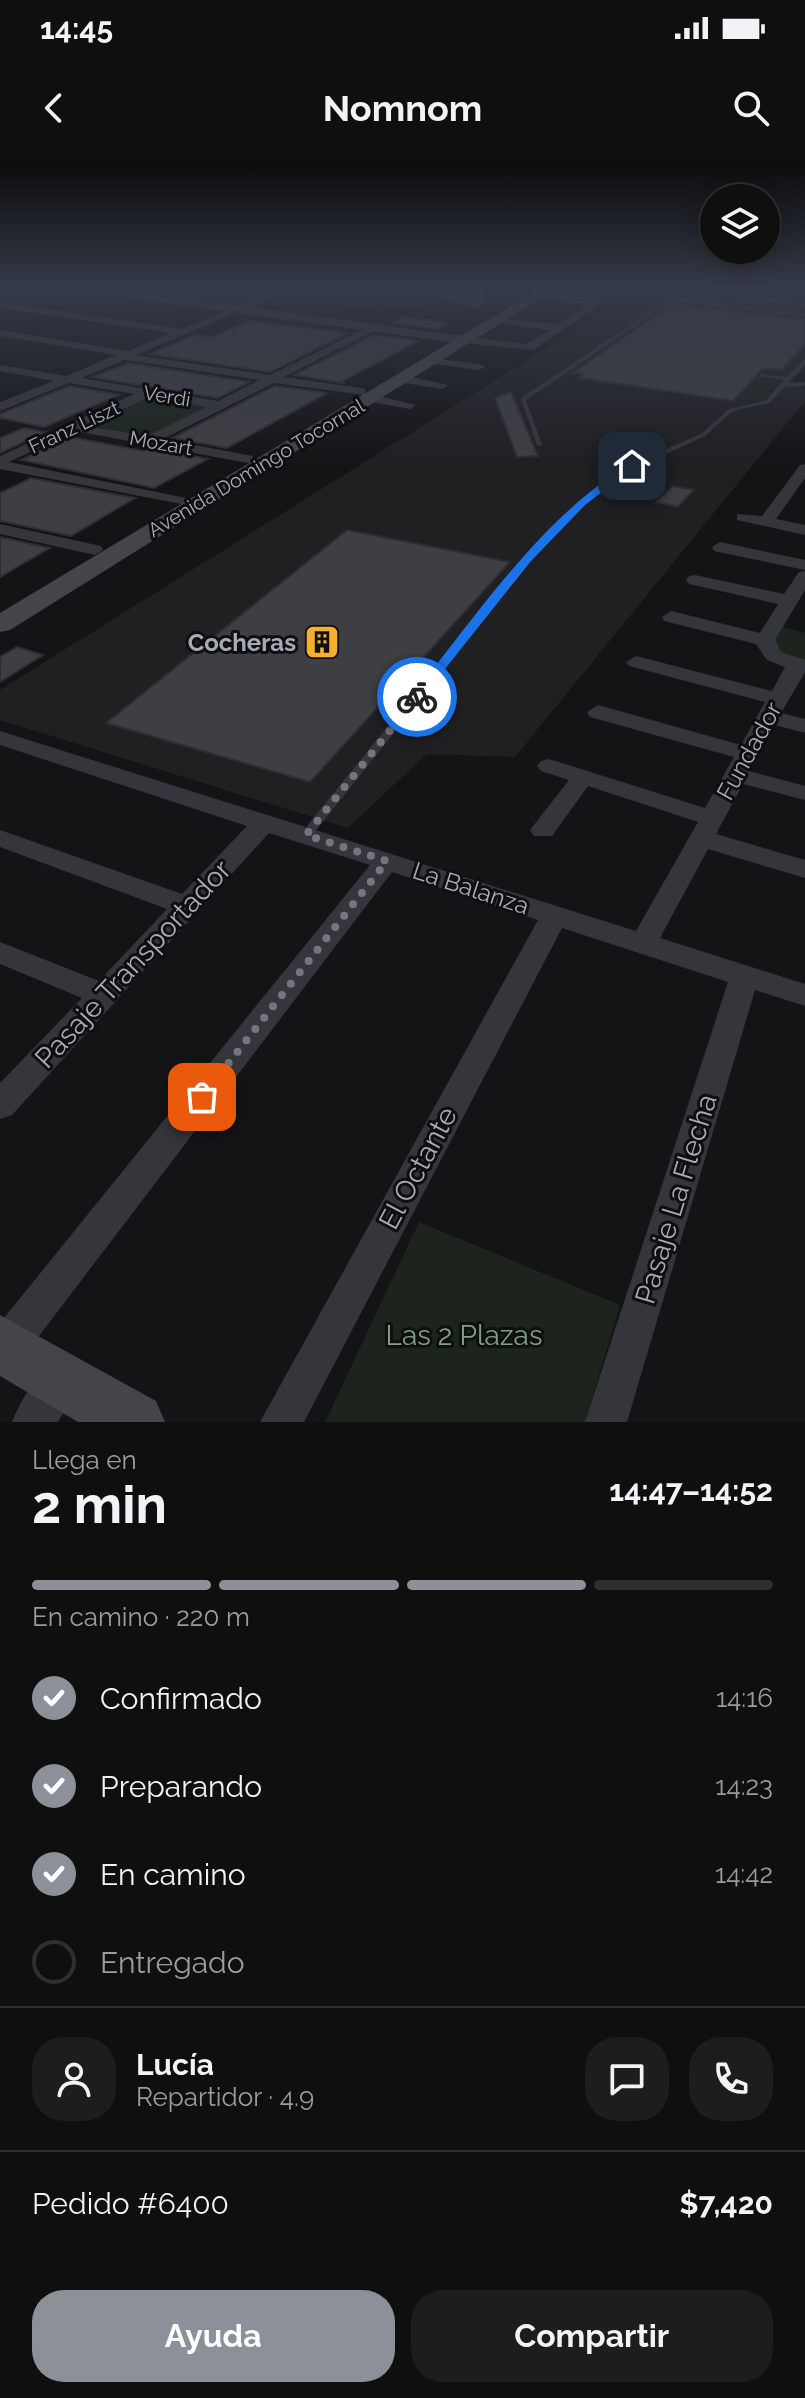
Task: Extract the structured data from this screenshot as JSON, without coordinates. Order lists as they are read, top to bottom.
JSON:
{
  "streets": {
    "main road": ["Avenida Domingo Tocornal"],
    "street": [
      "Verdi",
      "Franz Liszt",
      "Mozart",
      "Fundador",
      "La Balanza",
      "Pasaje Transportador",
      "El Octante",
      "Pasaje La Flecha"
    ]
  },
  "crossings": [
    ["Verdi", "Franz Liszt"],
    ["Franz Liszt", "Mozart"],
    ["Mozart", "Avenida Domingo Tocornal"],
    ["Fundador", "La Balanza"],
    ["La Balanza", "Pasaje Transportador"],
    ["La Balanza", "El Octante"],
    ["La Balanza", "Pasaje La Flecha"]
  ],
  "parks": ["Las 2 Plazas"],
  "places": {
    "building": ["Cocheras"]
  },
  "page": {
    "status": "14:45",
    "header": "Nomnom",
    "heading": ["2 min", "Llega en", "14:47–14:52"],
    "panel": [
      "Lucía",
      "Repartidor · 4.9",
      "Pedido #6400",
      "$7,420"
    ],
    "bar": "En camino · 220 m",
    "list": [
      ["Confirmado", "14:16"],
      ["Preparando", "14:23"],
      ["En camino", "14:42"],
      "Entregado"
    ],
    "buttons": ["Ayuda", "Compartir"]
  }
}
